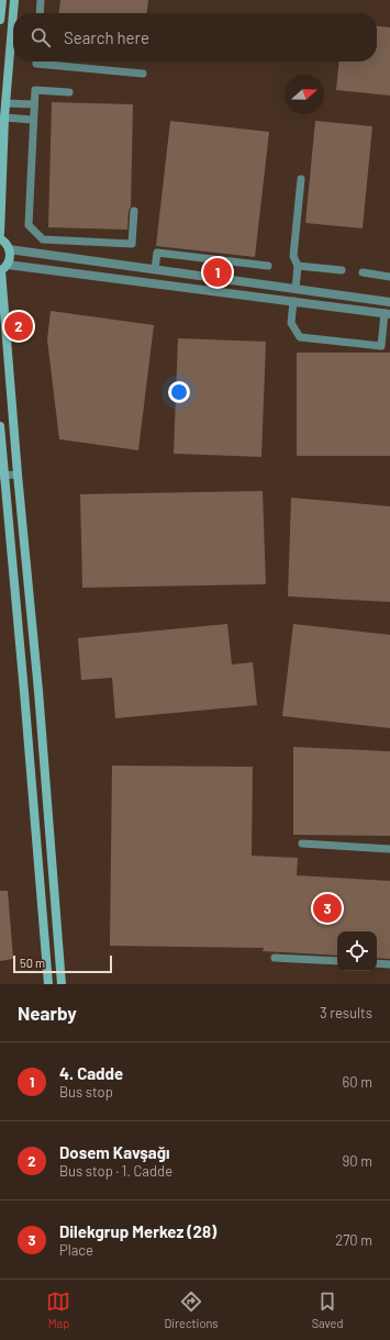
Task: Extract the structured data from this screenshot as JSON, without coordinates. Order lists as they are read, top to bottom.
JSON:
{
  "scale_bar": "50 m",
  "north": "right",
  "page": {
    "search": "Search here",
    "pins": ["1", "2", "3"],
    "scale": "50 m",
    "heading": ["Nearby", "3 results"],
    "list": [
      {
        "mark": "1",
        "name": "4. Cadde",
        "note": "Bus stop",
        "value": "60 m"
      },
      {
        "mark": "2",
        "name": "Dosem Kavşağı",
        "note": "Bus stop · 1. Cadde",
        "value": "90 m"
      },
      {
        "mark": "3",
        "name": "Dilekgrup Merkez (28)",
        "note": "Place",
        "value": "270 m"
      }
    ],
    "nav": ["Map", "Directions", "Saved"]
  }
}
